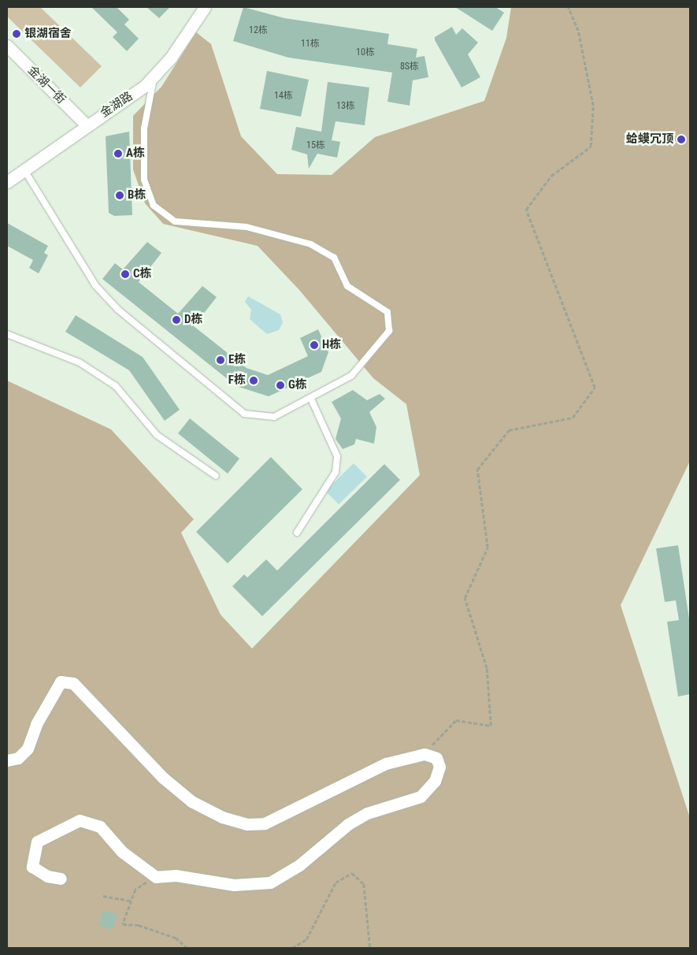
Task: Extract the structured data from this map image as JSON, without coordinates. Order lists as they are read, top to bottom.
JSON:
{
  "streets": {
    "street": ["金湖一街", "金湖路"]
  },
  "crossings": [
    ["金湖一街", "金湖路"]
  ],
  "places": [
    "银湖宿舍",
    "蛤蟆冗顶",
    "A栋",
    "B栋",
    "C栋",
    "D栋",
    "H栋",
    "E栋",
    "F栋",
    "G栋"
  ],
  "house_numbers": [
    "12栋",
    "11栋",
    "10栋",
    "8S栋",
    "14栋",
    "13栋",
    "15栋"
  ]
}
